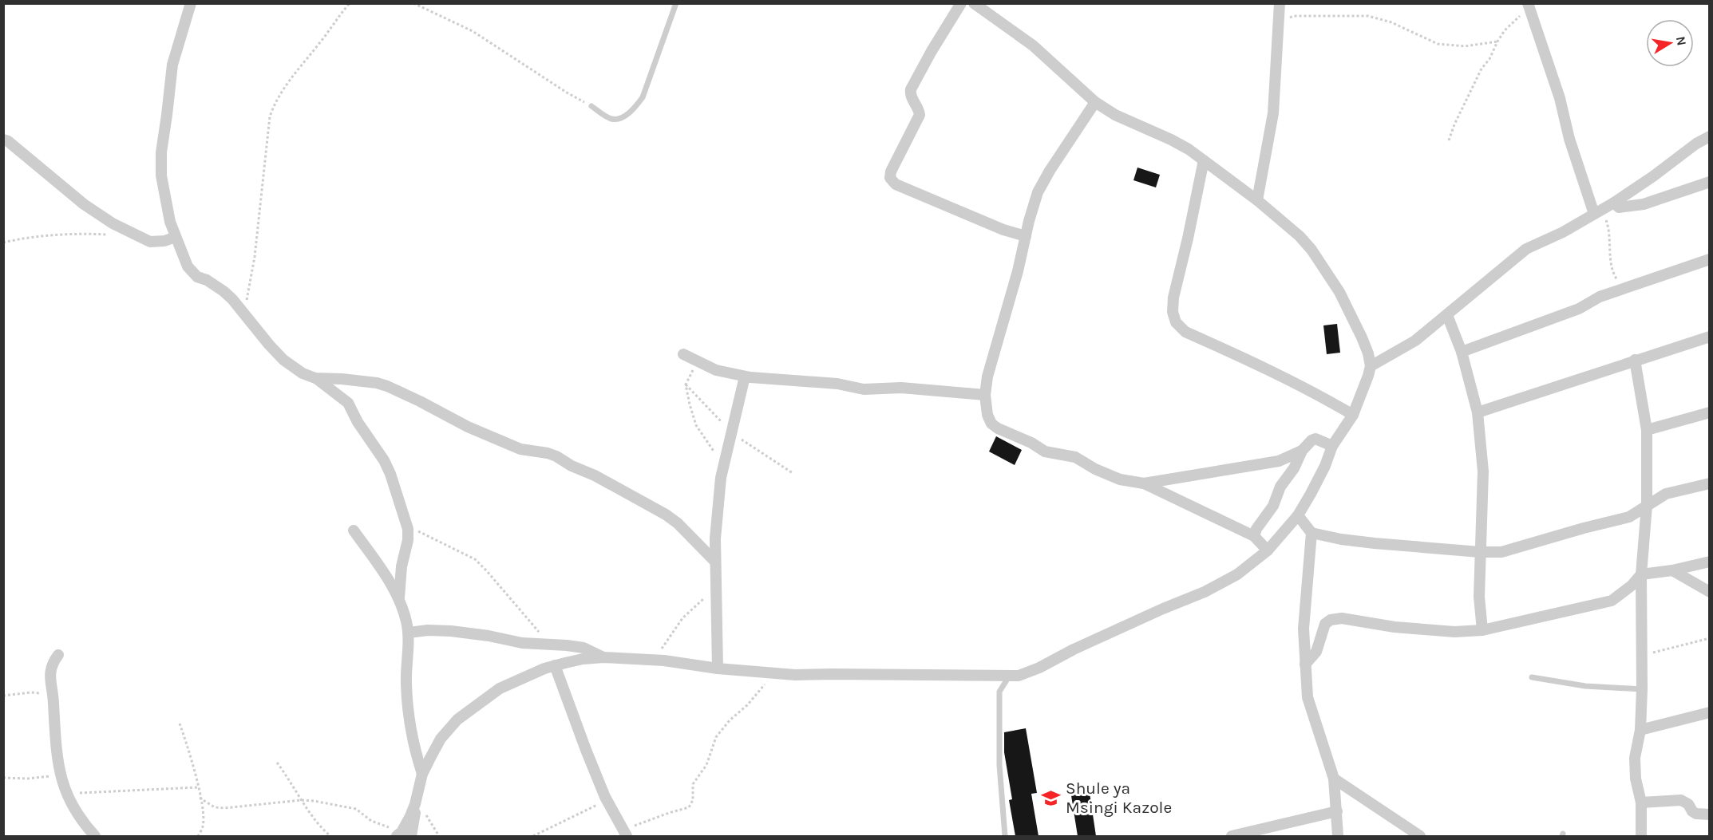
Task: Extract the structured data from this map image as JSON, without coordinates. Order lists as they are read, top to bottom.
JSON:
{
  "places": {
    "school or university": ["Shule ya Msingi Kazole"]
  },
  "north": "right"
}
